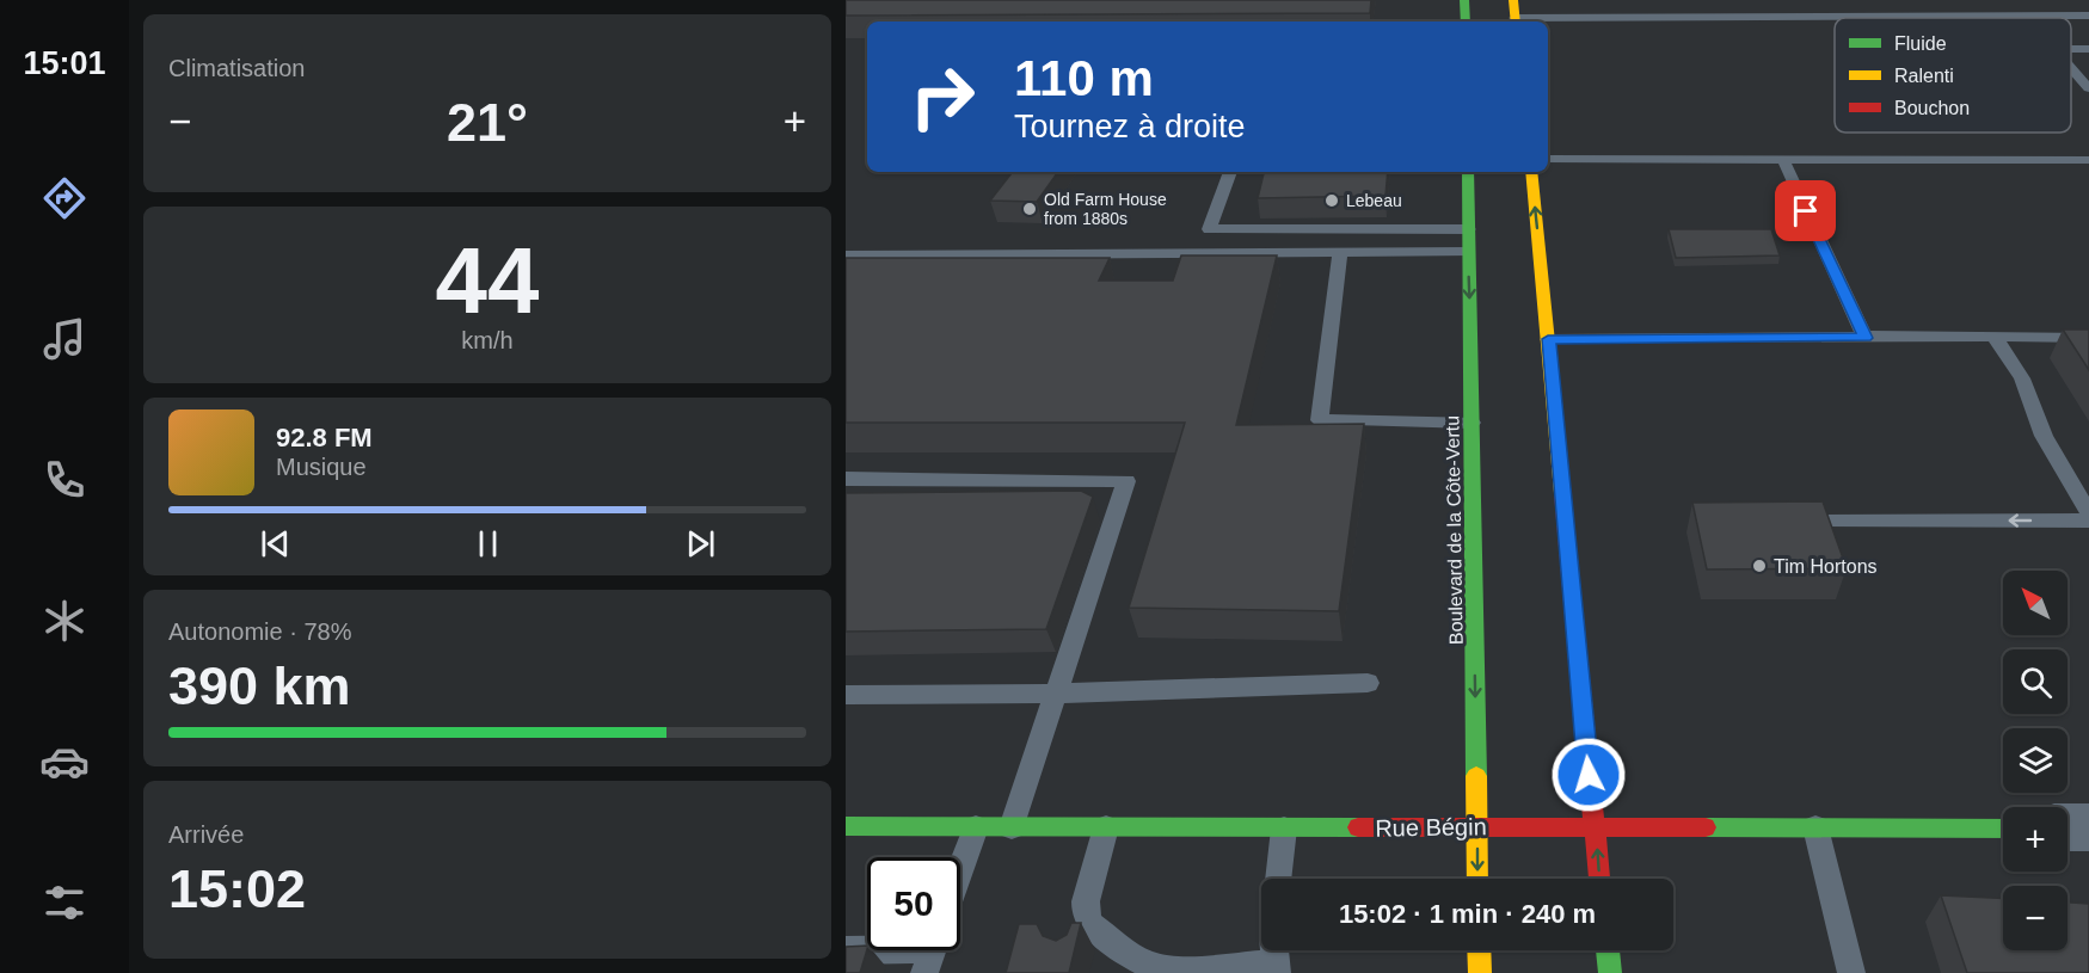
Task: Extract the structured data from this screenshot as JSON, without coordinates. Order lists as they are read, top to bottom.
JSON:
{
  "streets": {
    "main road": ["Boulevard de la Côte-Vertu", "Rue Bégin"]
  },
  "crossings": [
    ["Boulevard de la Côte-Vertu", "Rue Bégin"]
  ],
  "places": ["Lebeau", "Old Farm House from 1880s", "Tim Hortons"],
  "legend": ["Fluide", "Ralenti", "Bouchon"],
  "north": "top left",
  "page": {
    "tabs": "15:01",
    "tile": [
      "Climatisation",
      ["44", "km/h"],
      ["Autonomie · 78%", "390 km"],
      ["Arrivée", "15:02"]
    ],
    "turn": ["110 m", "Tournez à droite"],
    "heat": ["−", "21°", "+"],
    "song": ["92.8 FM", "Musique"],
    "map_buttons": ["+", "−"],
    "limit": "50",
    "trip": "15:02 · 1 min · 240 m"
  }
}
